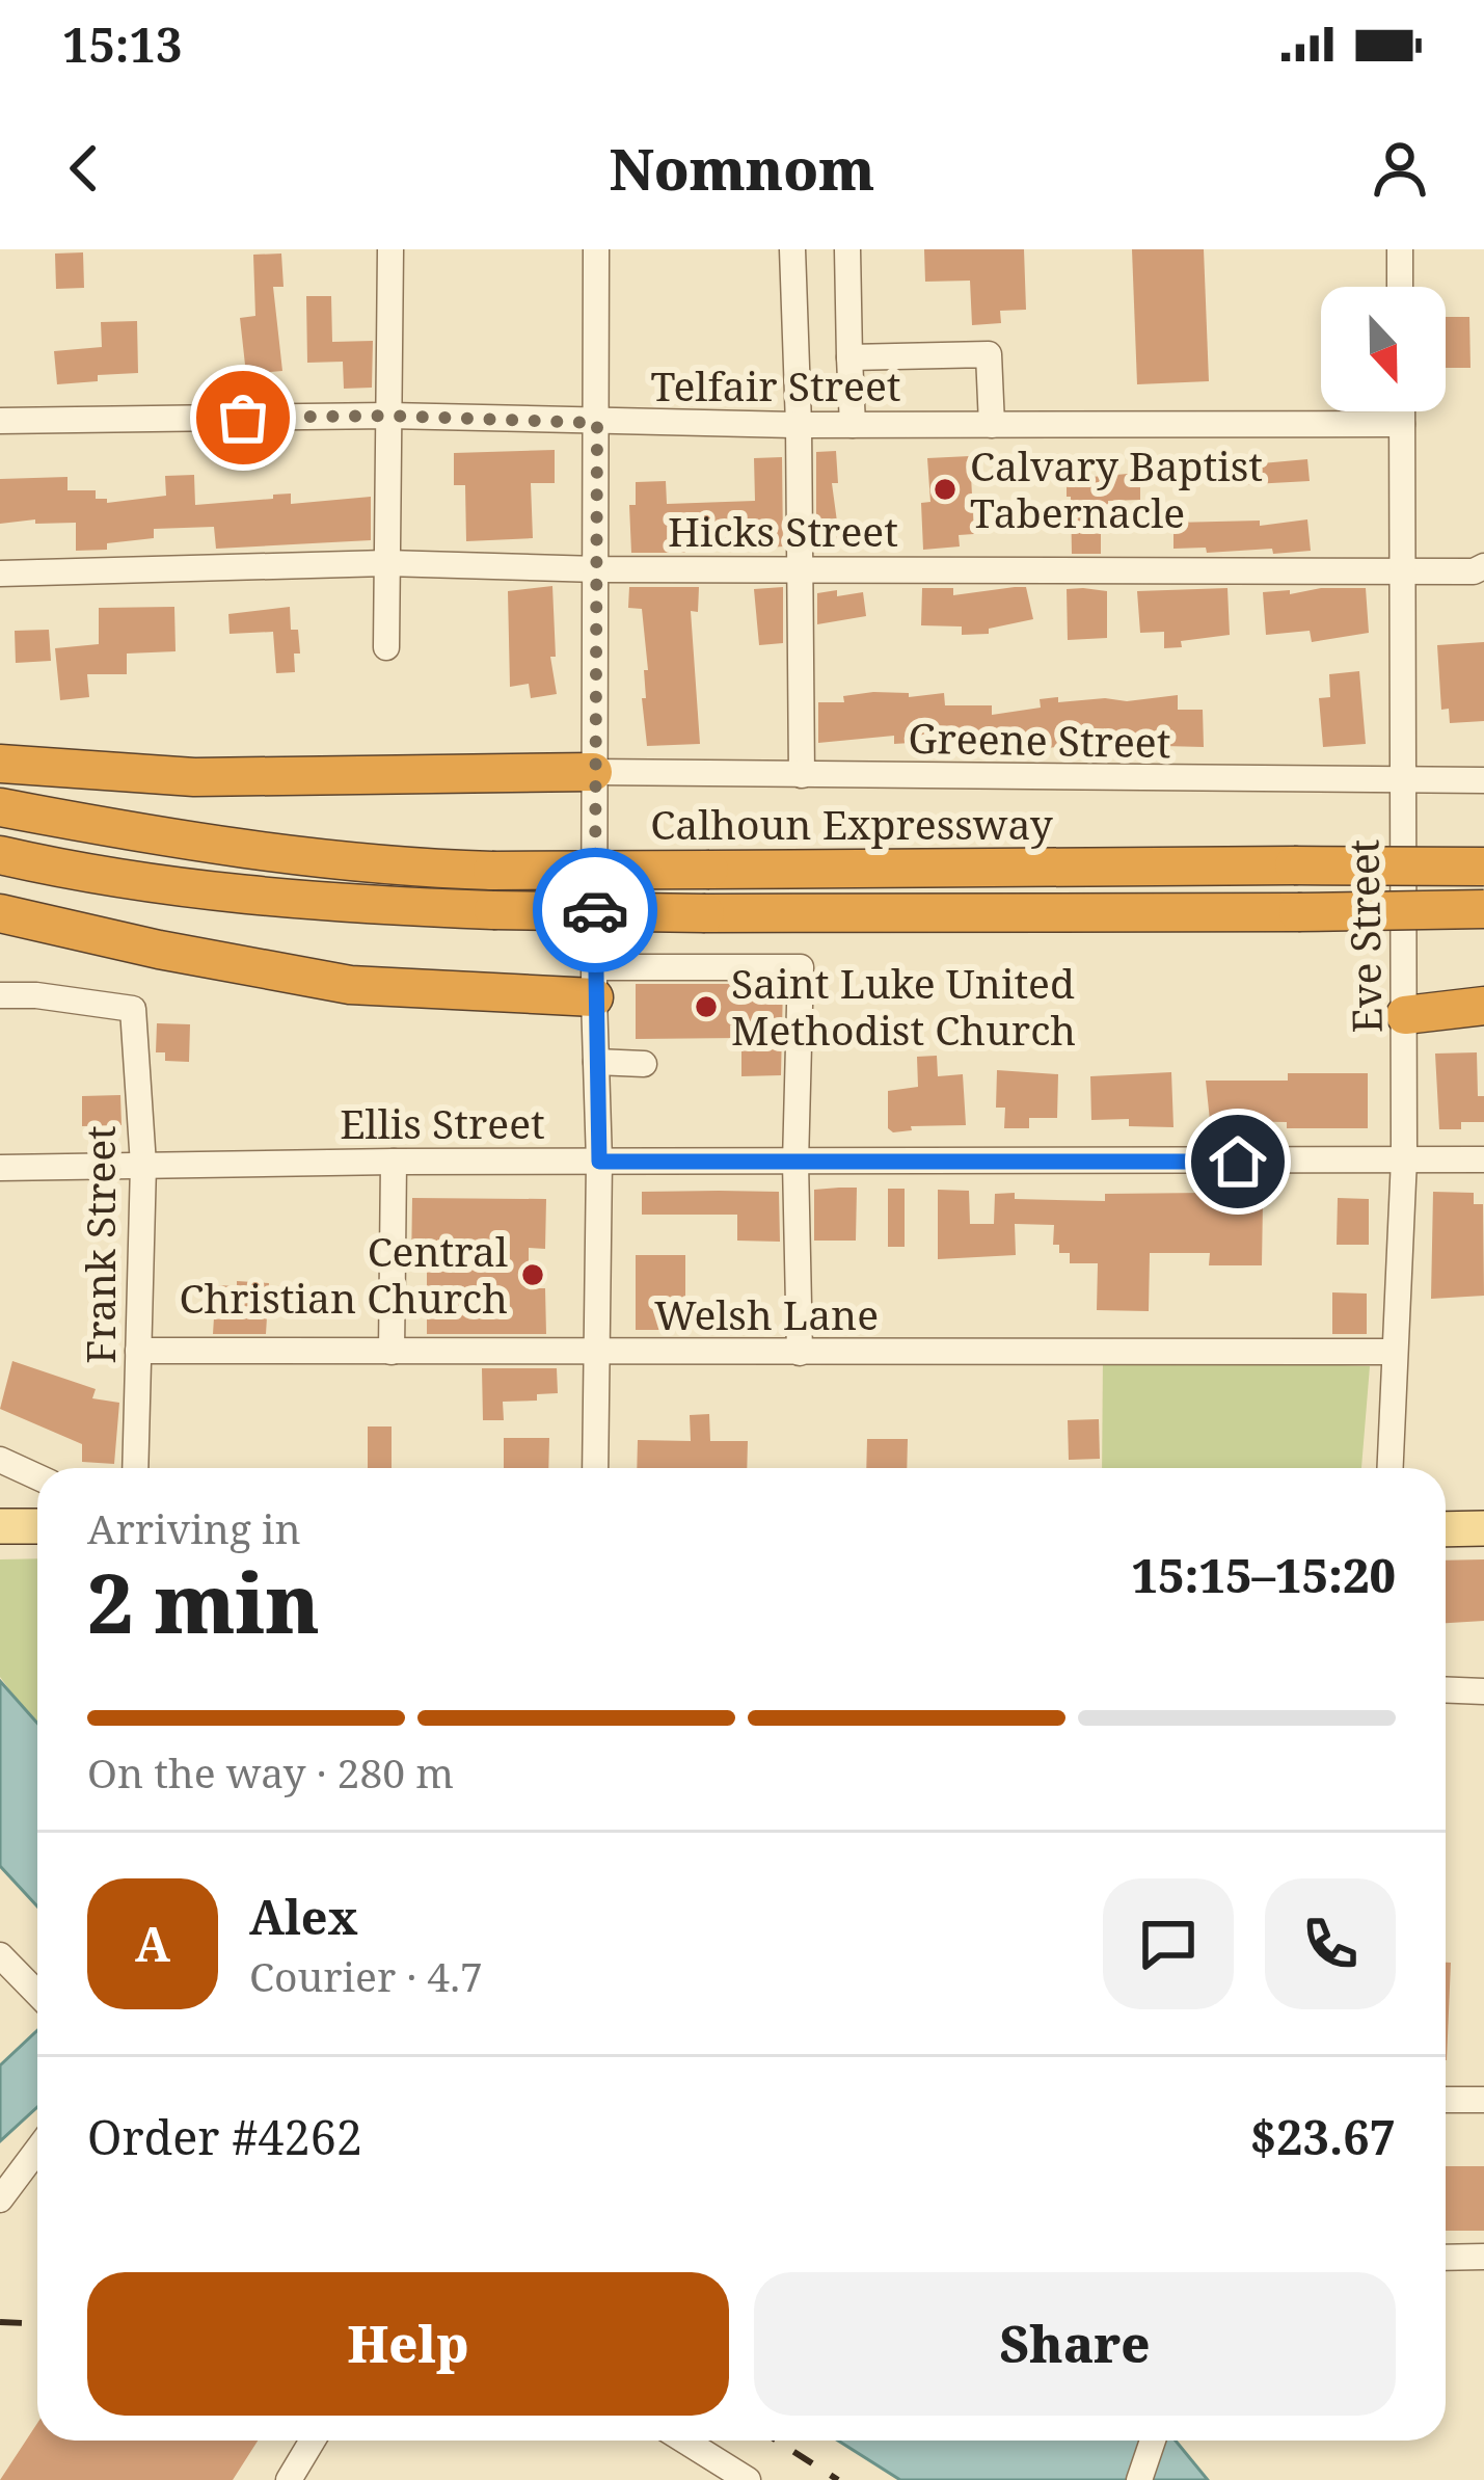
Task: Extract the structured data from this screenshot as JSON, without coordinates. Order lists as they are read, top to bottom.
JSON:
{
  "streets": {
    "highway": ["Calhoun Expressway"],
    "street": [
      "Telfair Street",
      "Hicks Street",
      "Greene Street",
      "Eve Street",
      "Ellis Street",
      "Frank Street",
      "Welsh Lane"
    ]
  },
  "crossings": [
    ["Telfair Street", "Eve Street"],
    ["Hicks Street", "Eve Street"],
    ["Greene Street", "Eve Street"],
    ["Eve Street", "Ellis Street"],
    ["Eve Street", "Welsh Lane"],
    ["Ellis Street", "Frank Street"],
    ["Frank Street", "Welsh Lane"]
  ],
  "places": ["Calvary Baptist Tabernacle", "Saint Luke United Methodist Church", "Central Christian Church"],
  "north": "bottom",
  "page": {
    "status": "15:13",
    "header": "Nomnom",
    "heading": ["2 min", "Arriving in", "15:15–15:20"],
    "panel": [
      "Alex",
      "Courier · 4.7",
      "Order #4262",
      "$23.67"
    ],
    "bar": "On the way · 280 m",
    "round": "A",
    "buttons": ["Help", "Share"]
  }
}
